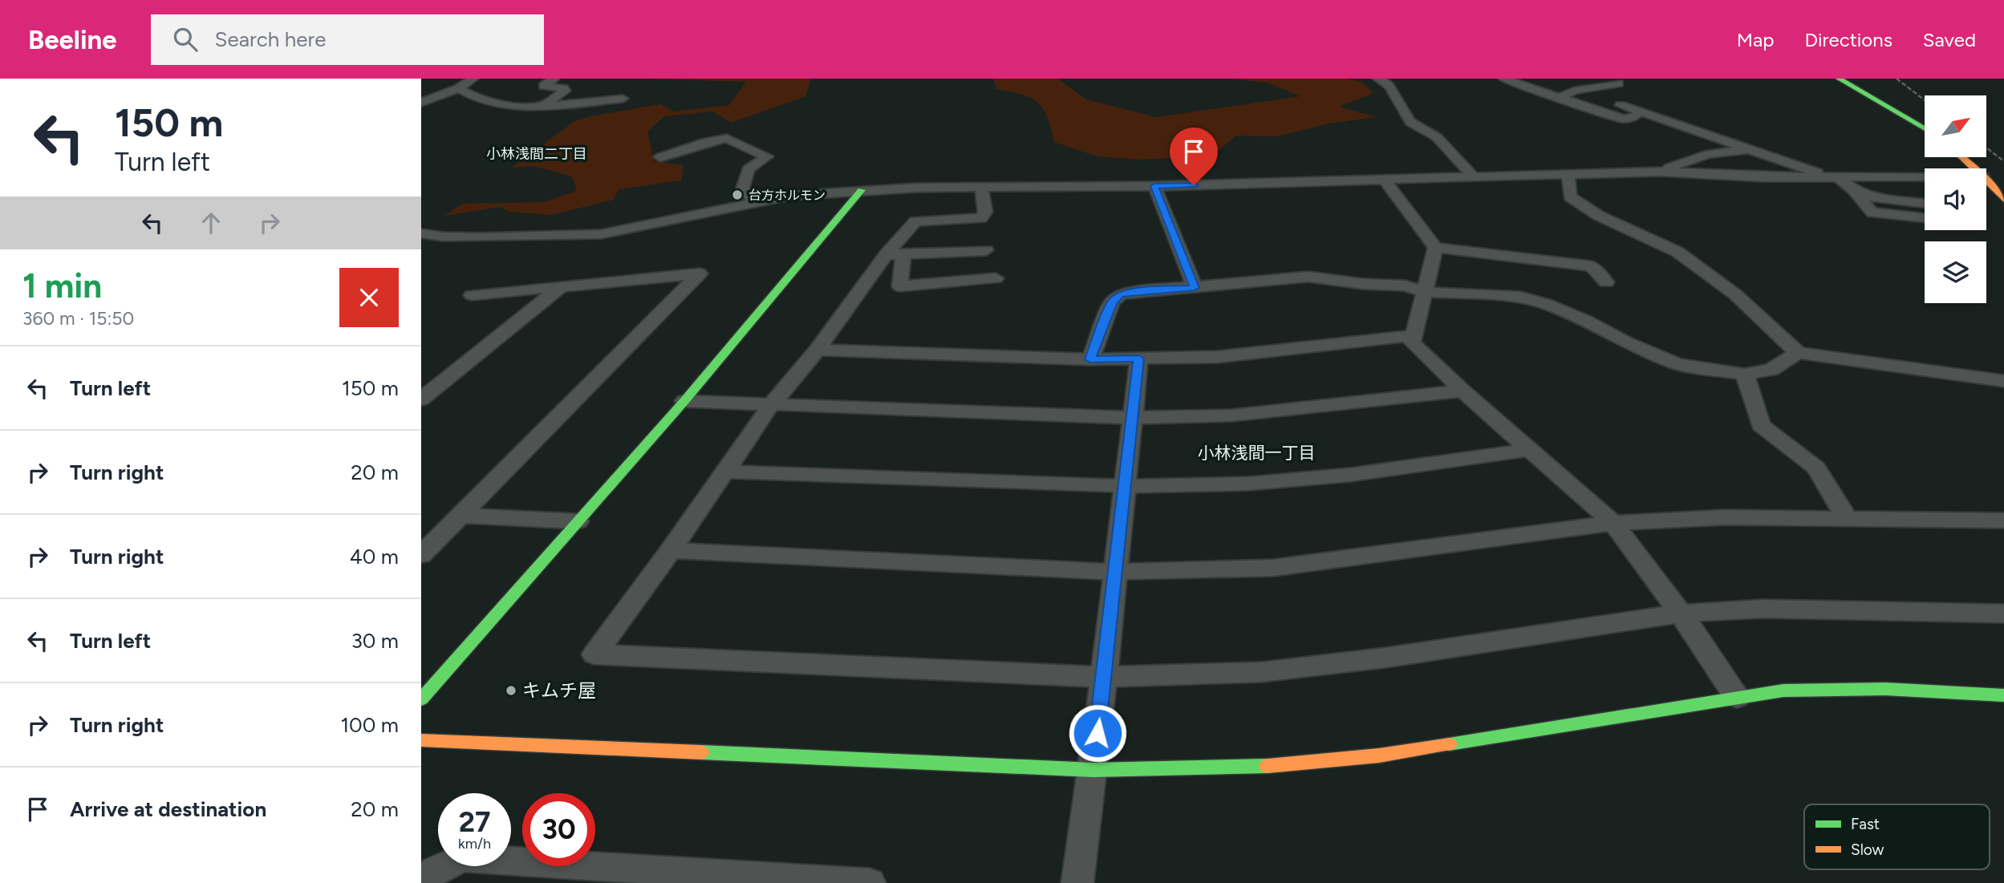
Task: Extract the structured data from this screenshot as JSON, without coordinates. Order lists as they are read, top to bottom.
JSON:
{
  "districts": ["小林浅間二丁目", "小林浅間一丁目"],
  "places": ["台方ホルモン", "キムチ屋"],
  "legend": ["Fast", "Slow"],
  "north": "top right",
  "page": {
    "header": "Beeline",
    "search": "Search here",
    "nav": ["Map", "Directions", "Saved"],
    "turn": ["150 m", "Turn left"],
    "heading": ["1 min", "360 m · 15:50"],
    "list": [
      {
        "name": "Turn left",
        "value": "150 m"
      },
      {
        "name": "Turn right",
        "value": "20 m"
      },
      {
        "name": "Turn right",
        "value": "40 m"
      },
      {
        "name": "Turn left",
        "value": "30 m"
      },
      {
        "name": "Turn right",
        "value": "100 m"
      },
      {
        "name": "Arrive at destination",
        "value": "20 m"
      }
    ],
    "speed": "27 km/h",
    "limit": "30"
  }
}
